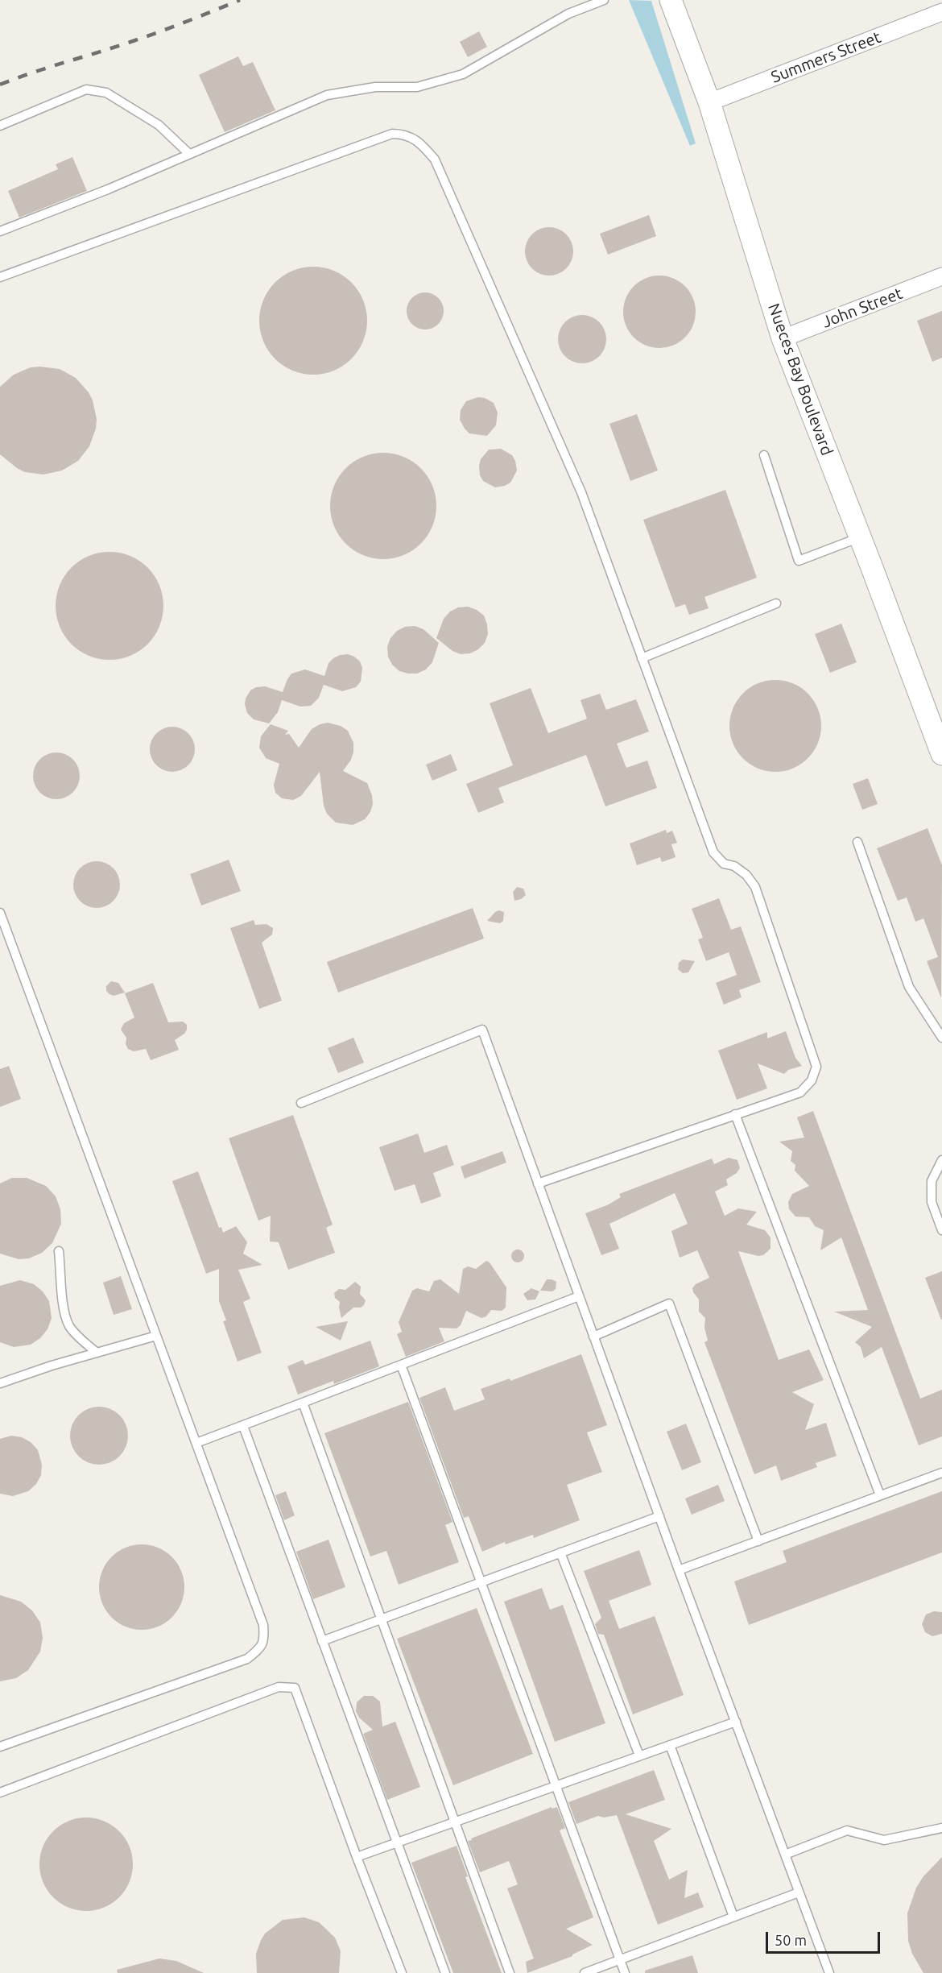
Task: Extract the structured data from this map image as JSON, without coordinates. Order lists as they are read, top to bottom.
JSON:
{
  "streets": {
    "street": ["Summers Street", "John Street", "Nueces Bay Boulevard"]
  },
  "crossings": [
    ["Summers Street", "Nueces Bay Boulevard"],
    ["John Street", "Nueces Bay Boulevard"]
  ],
  "scale_bar": "50 m"
}
